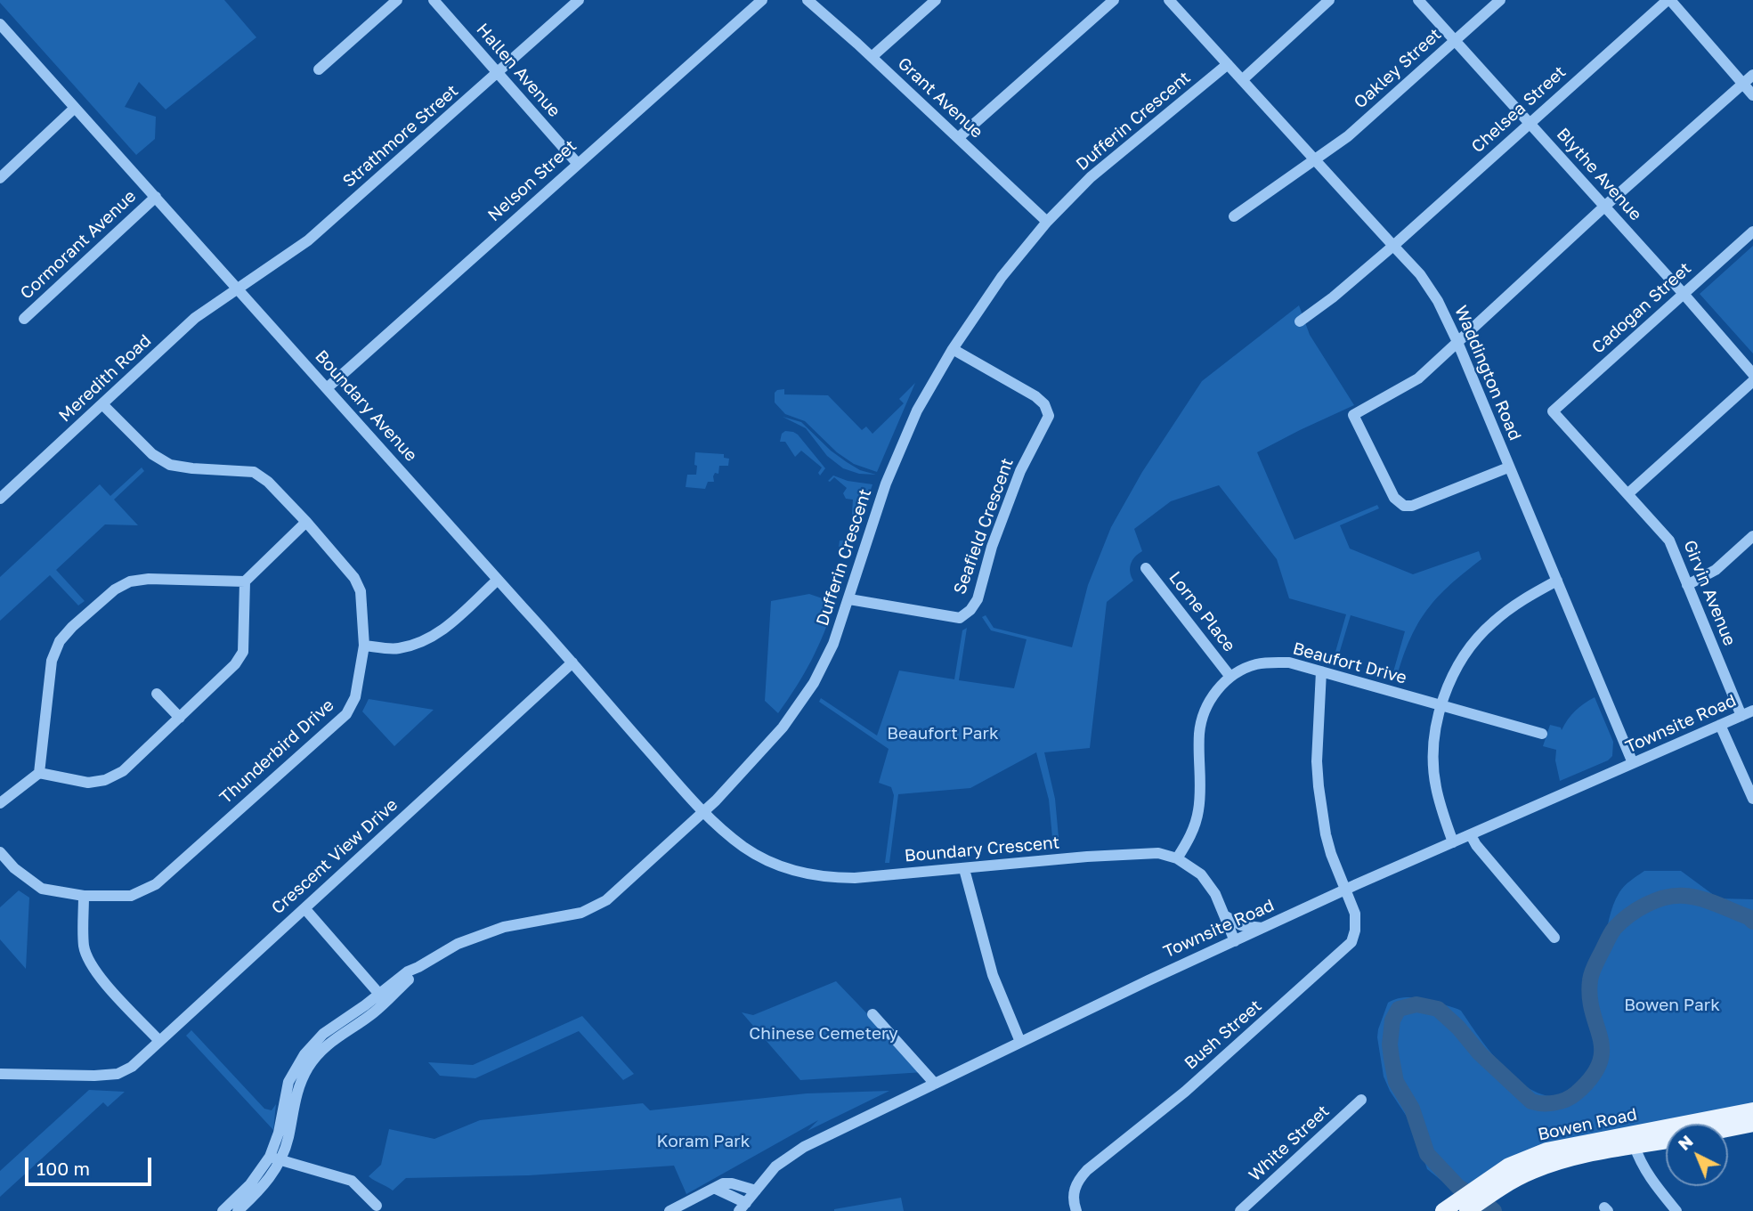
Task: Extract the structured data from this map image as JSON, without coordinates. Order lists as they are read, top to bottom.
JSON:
{
  "streets": {
    "main road": ["Bowen Road"],
    "street": [
      "Oakley Street",
      "Hallen Avenue",
      "Grant Avenue",
      "Chelsea Street",
      "Dufferin Crescent",
      "Strathmore Street",
      "Blythe Avenue",
      "Nelson Street",
      "Cormorant Avenue",
      "Cadogan Street",
      "Waddington Road",
      "Meredith Road",
      "Boundary Avenue",
      "Seafield Crescent",
      "Girvin Avenue",
      "Lorne Place",
      "Beaufort Drive",
      "Townsite Road",
      "Thunderbird Drive",
      "Boundary Crescent",
      "Crescent View Drive",
      "Bush Street",
      "White Street"
    ]
  },
  "crossings": [
    ["Oakley Street", "Blythe Avenue"],
    ["Oakley Street", "Waddington Road"],
    ["Hallen Avenue", "Strathmore Street"],
    ["Hallen Avenue", "Nelson Street"],
    ["Grant Avenue", "Dufferin Crescent"],
    ["Chelsea Street", "Blythe Avenue"],
    ["Chelsea Street", "Waddington Road"],
    ["Dufferin Crescent", "Waddington Road"],
    ["Dufferin Crescent", "Boundary Avenue"],
    ["Dufferin Crescent", "Seafield Crescent"],
    ["Dufferin Crescent", "Boundary Crescent"],
    ["Strathmore Street", "Meredith Road"],
    ["Strathmore Street", "Boundary Avenue"],
    ["Blythe Avenue", "Cadogan Street"],
    ["Nelson Street", "Boundary Avenue"],
    ["Cormorant Avenue", "Boundary Avenue"],
    ["Cadogan Street", "Girvin Avenue"],
    ["Waddington Road", "Townsite Road"],
    ["Meredith Road", "Boundary Avenue"],
    ["Meredith Road", "Thunderbird Drive"],
    ["Boundary Avenue", "Boundary Crescent"],
    ["Boundary Avenue", "Crescent View Drive"],
    ["Girvin Avenue", "Townsite Road"],
    ["Lorne Place", "Beaufort Drive"],
    ["Beaufort Drive", "Boundary Crescent"],
    ["Beaufort Drive", "Bush Street"],
    ["Townsite Road", "Boundary Crescent"],
    ["Townsite Road", "Bush Street"]
  ],
  "parks": [
    "Beaufort Park",
    "Bowen Park",
    "Chinese Cemetery",
    "Koram Park"
  ],
  "scale_bar": "100 m",
  "north": "top left"
}
